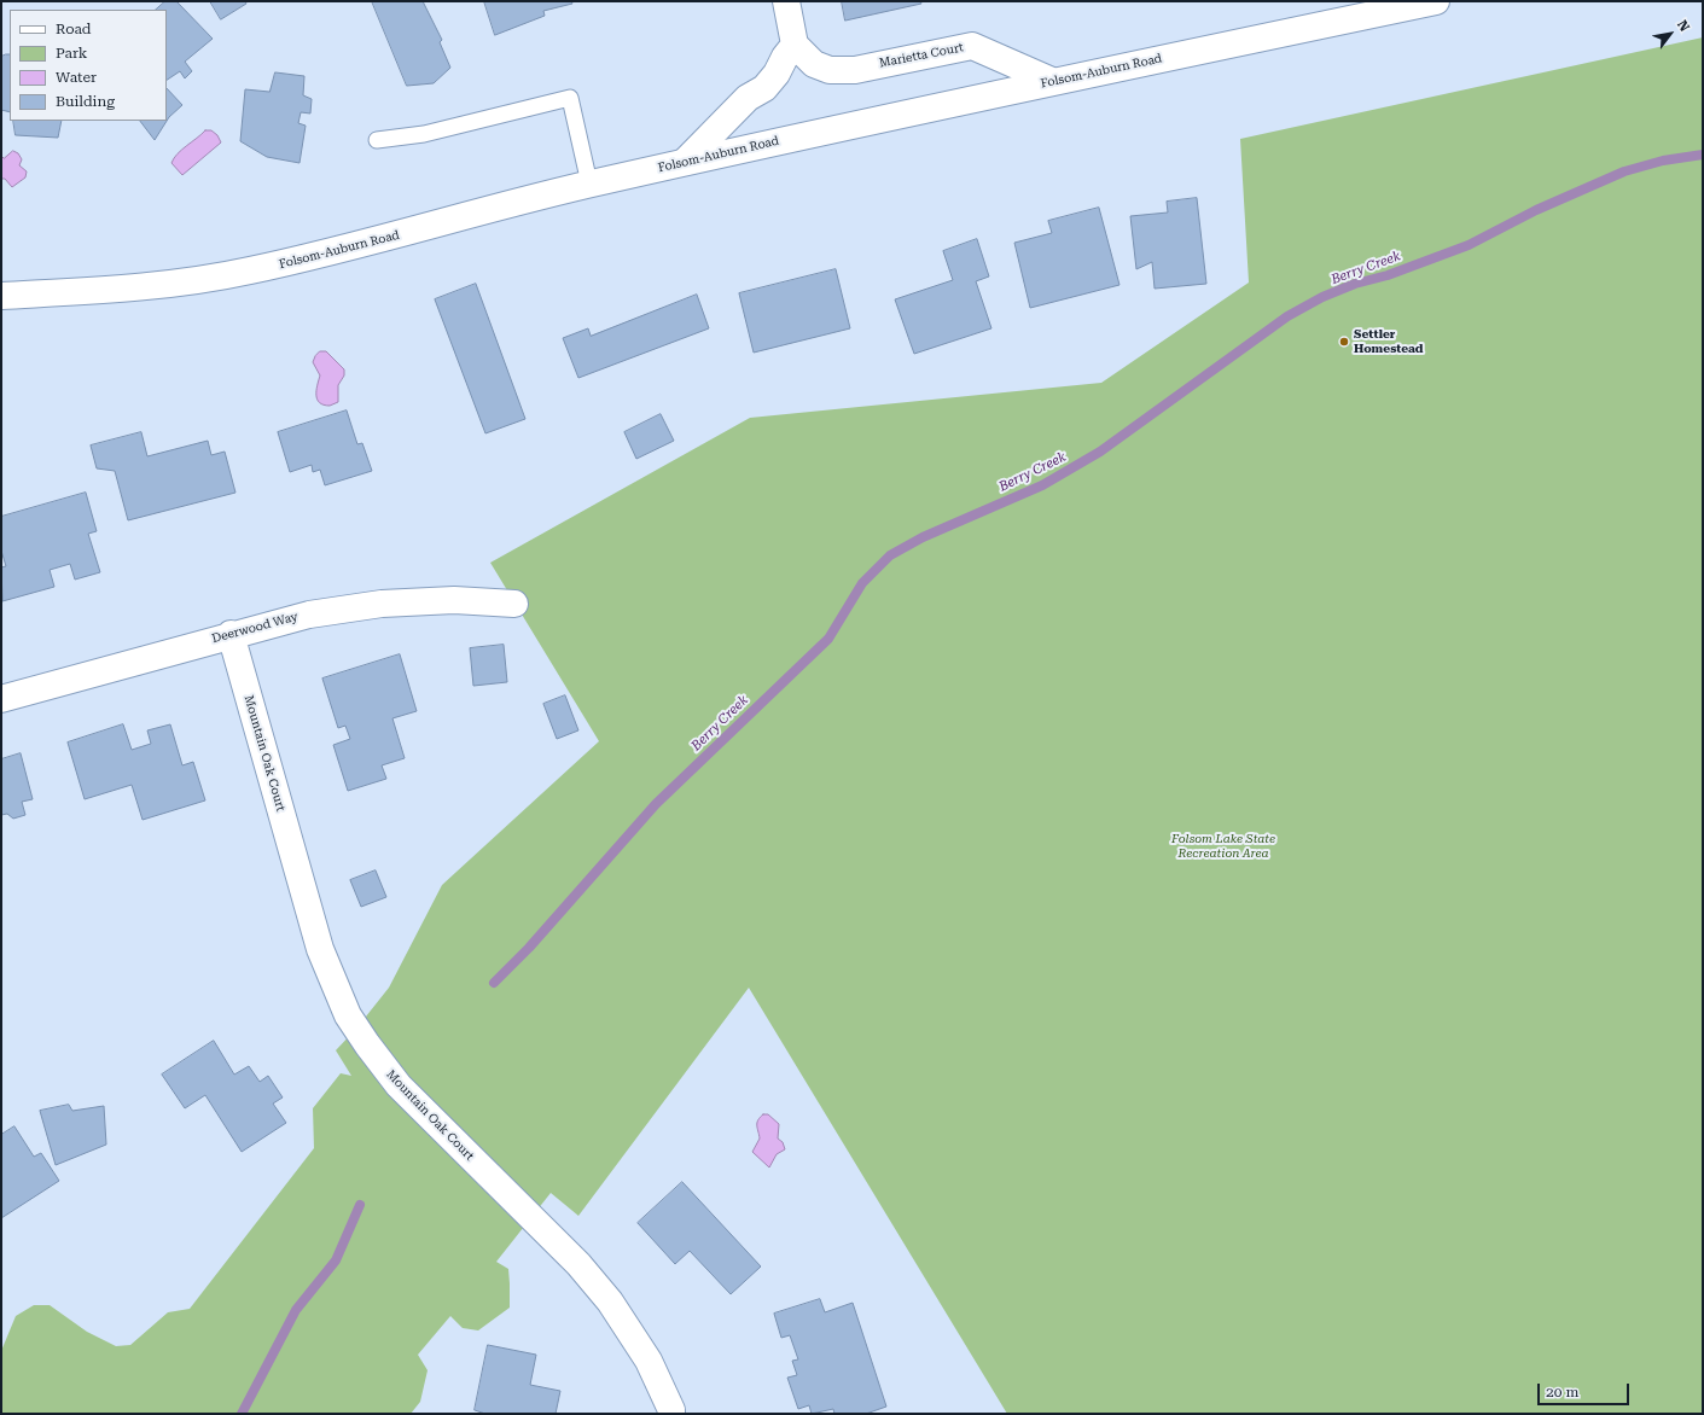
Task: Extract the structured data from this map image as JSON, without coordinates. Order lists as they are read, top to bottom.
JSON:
{
  "streets": {
    "street": [
      "Marietta Court",
      "Folsom-Auburn Road",
      "Deerwood Way",
      "Mountain Oak Court"
    ]
  },
  "crossings": [
    ["Marietta Court", "Folsom-Auburn Road"],
    ["Deerwood Way", "Mountain Oak Court"]
  ],
  "water": ["Berry Creek"],
  "parks": ["Folsom Lake State Recreation Area"],
  "places": ["Settler Homestead"],
  "legend": [
    "Road",
    "Park",
    "Water",
    "Building"
  ],
  "scale_bar": "20 m",
  "north": "top right"
}
